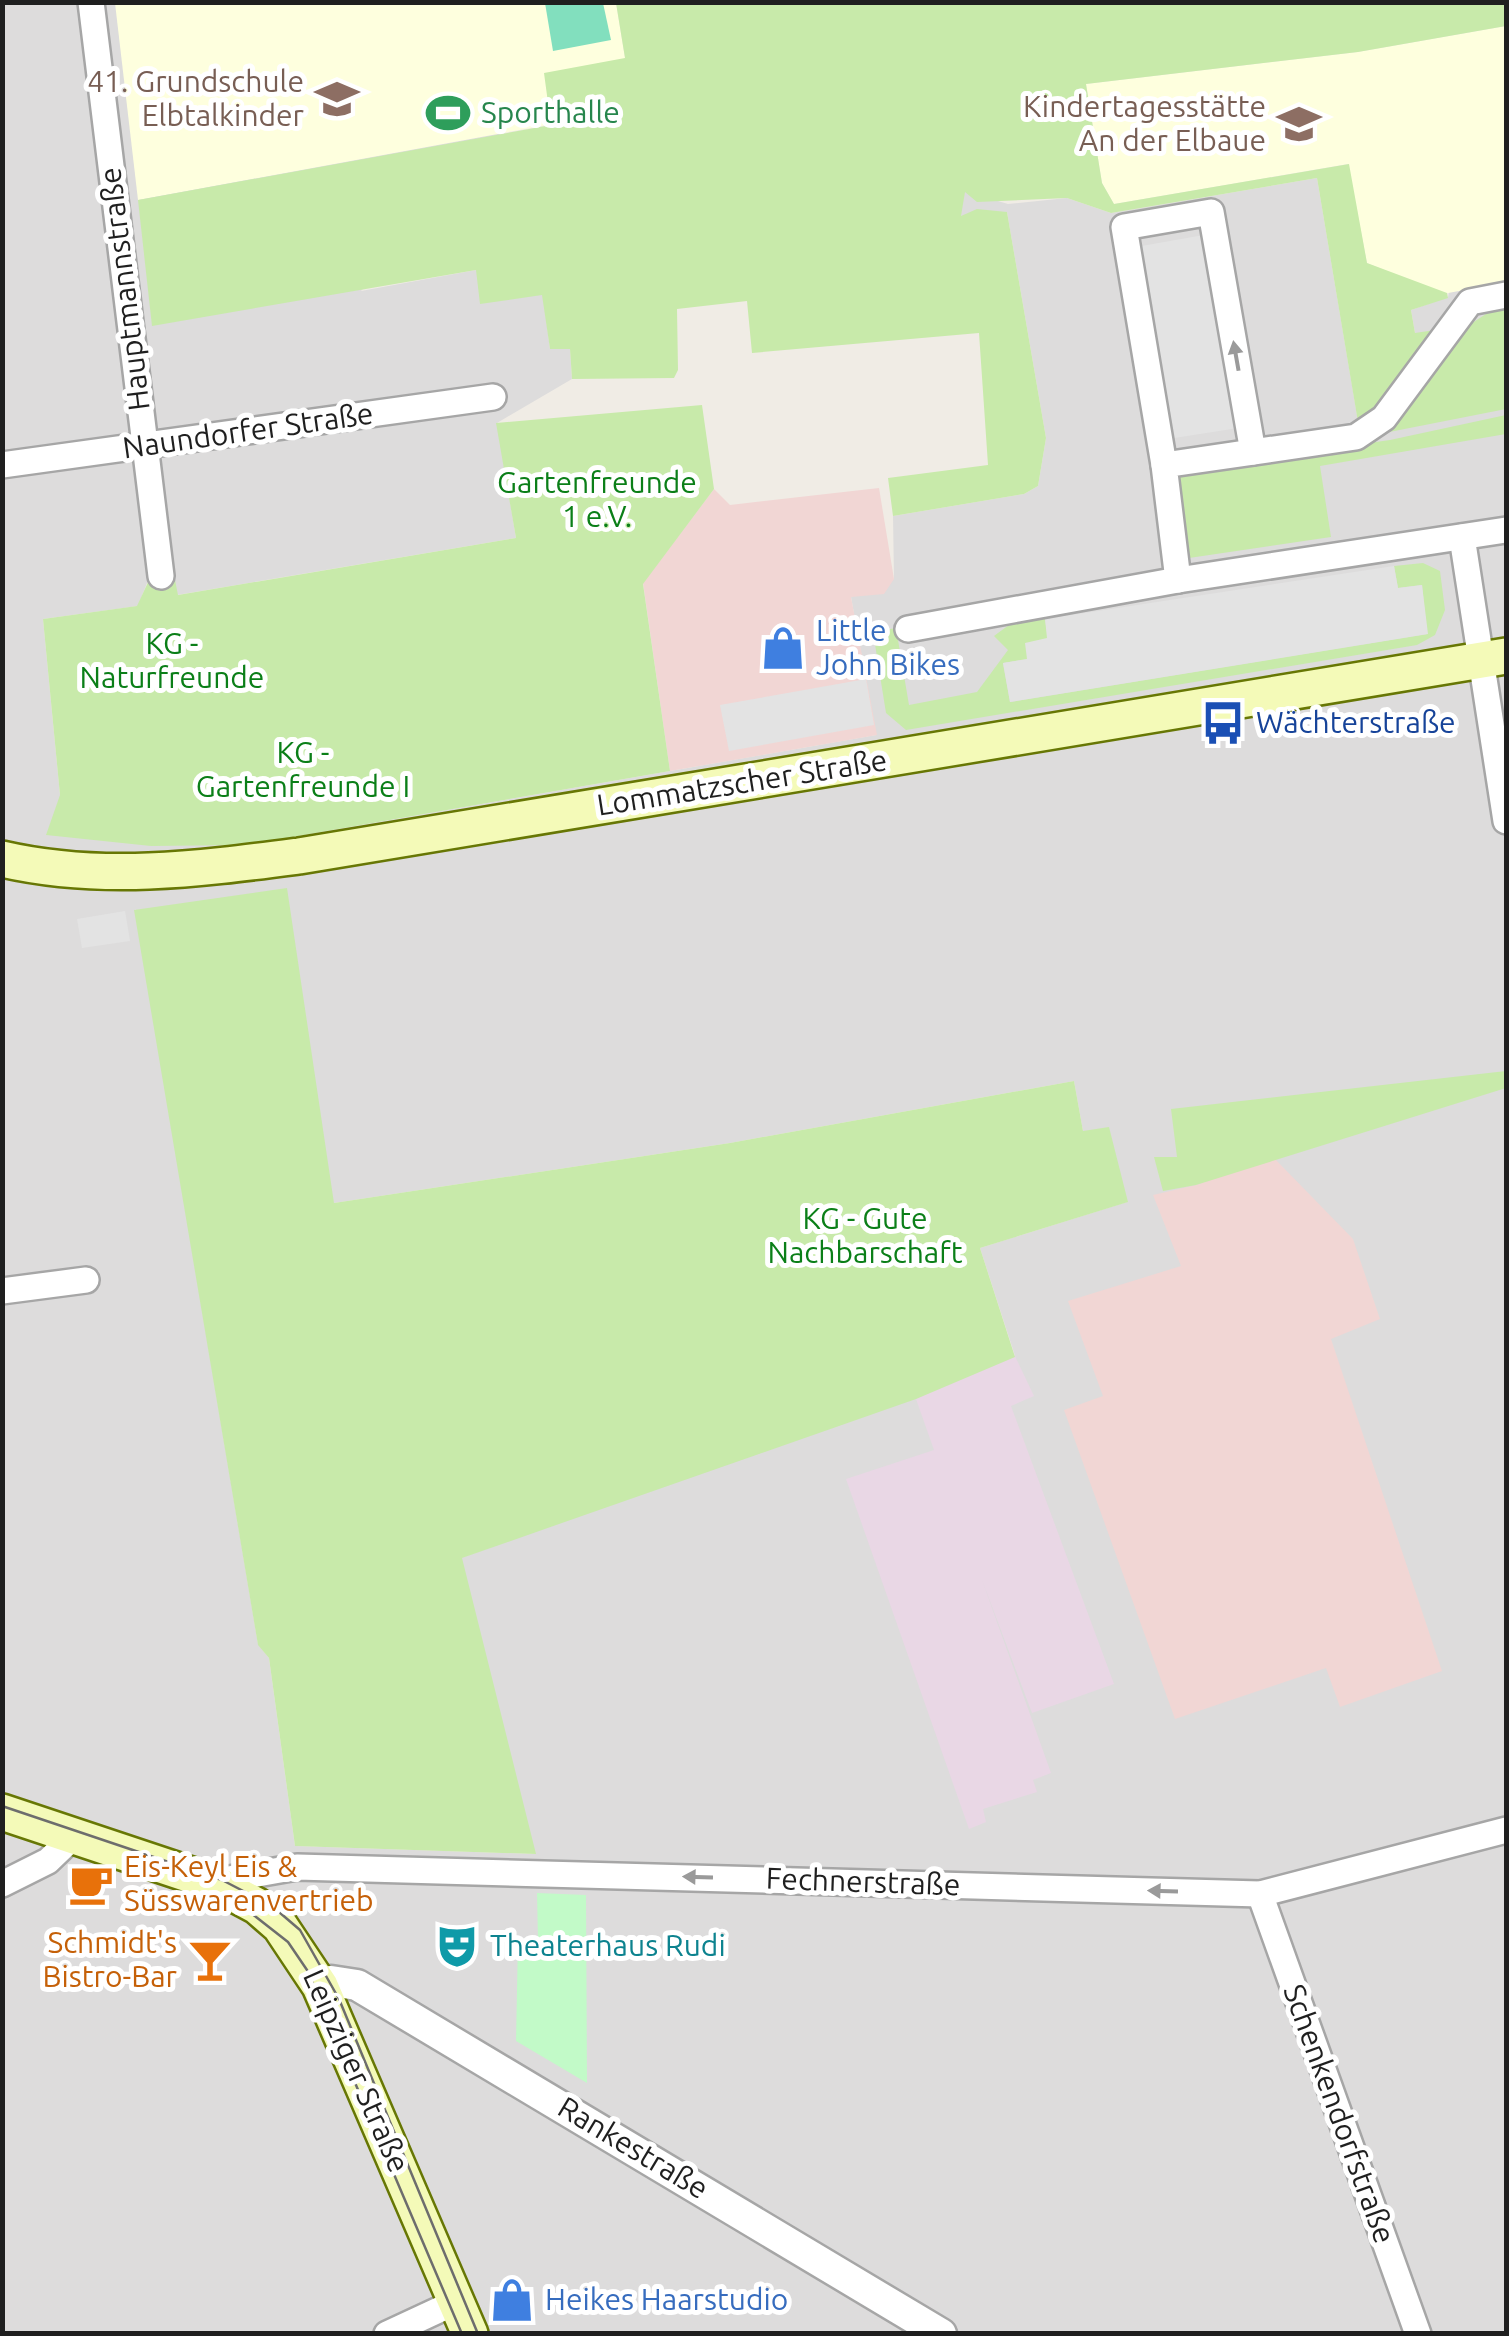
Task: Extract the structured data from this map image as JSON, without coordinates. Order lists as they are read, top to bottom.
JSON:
{
  "streets": {
    "main road": ["Lommatzscher Straße", "Leipziger Straße"],
    "street": [
      "Hauptmannstraße",
      "Naundorfer Straße",
      "Fechnerstraße",
      "Schenkendorfstraße",
      "Rankestraße"
    ]
  },
  "crossings": [
    ["Hauptmannstraße", "Naundorfer Straße"],
    ["Fechnerstraße", "Leipziger Straße"],
    ["Fechnerstraße", "Schenkendorfstraße"],
    ["Leipziger Straße", "Rankestraße"]
  ],
  "one_way": ["Fechnerstraße"],
  "parks": [
    "Gartenfreunde 1 e.V.",
    "KG - Naturfreunde",
    "KG - Gartenfreunde I",
    "KG - Gute Nachbarschaft"
  ],
  "places": {
    "school or university": ["41. Grundschule Elbtalkinder", "Kindertagesstätte An der Elbaue"],
    "sports": ["Sporthalle"],
    "shop": ["Little John Bikes", "Heikes Haarstudio"],
    "bus stop": ["Wächterstraße"],
    "cafe": ["Eis-Keyl Eis & Süsswarenvertrieb"],
    "theatre": ["Theaterhaus Rudi"],
    "bar": ["Schmidt's Bistro-Bar"]
  }
}
